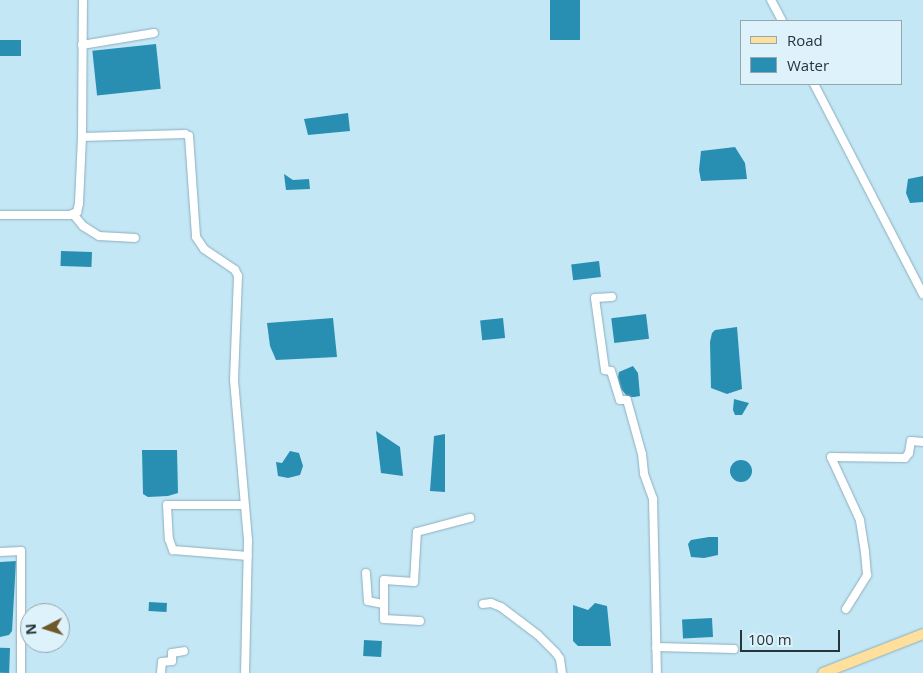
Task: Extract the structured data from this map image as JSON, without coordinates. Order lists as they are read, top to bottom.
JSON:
{
  "legend": ["Road", "Water"],
  "scale_bar": "100 m",
  "north": "left"
}
